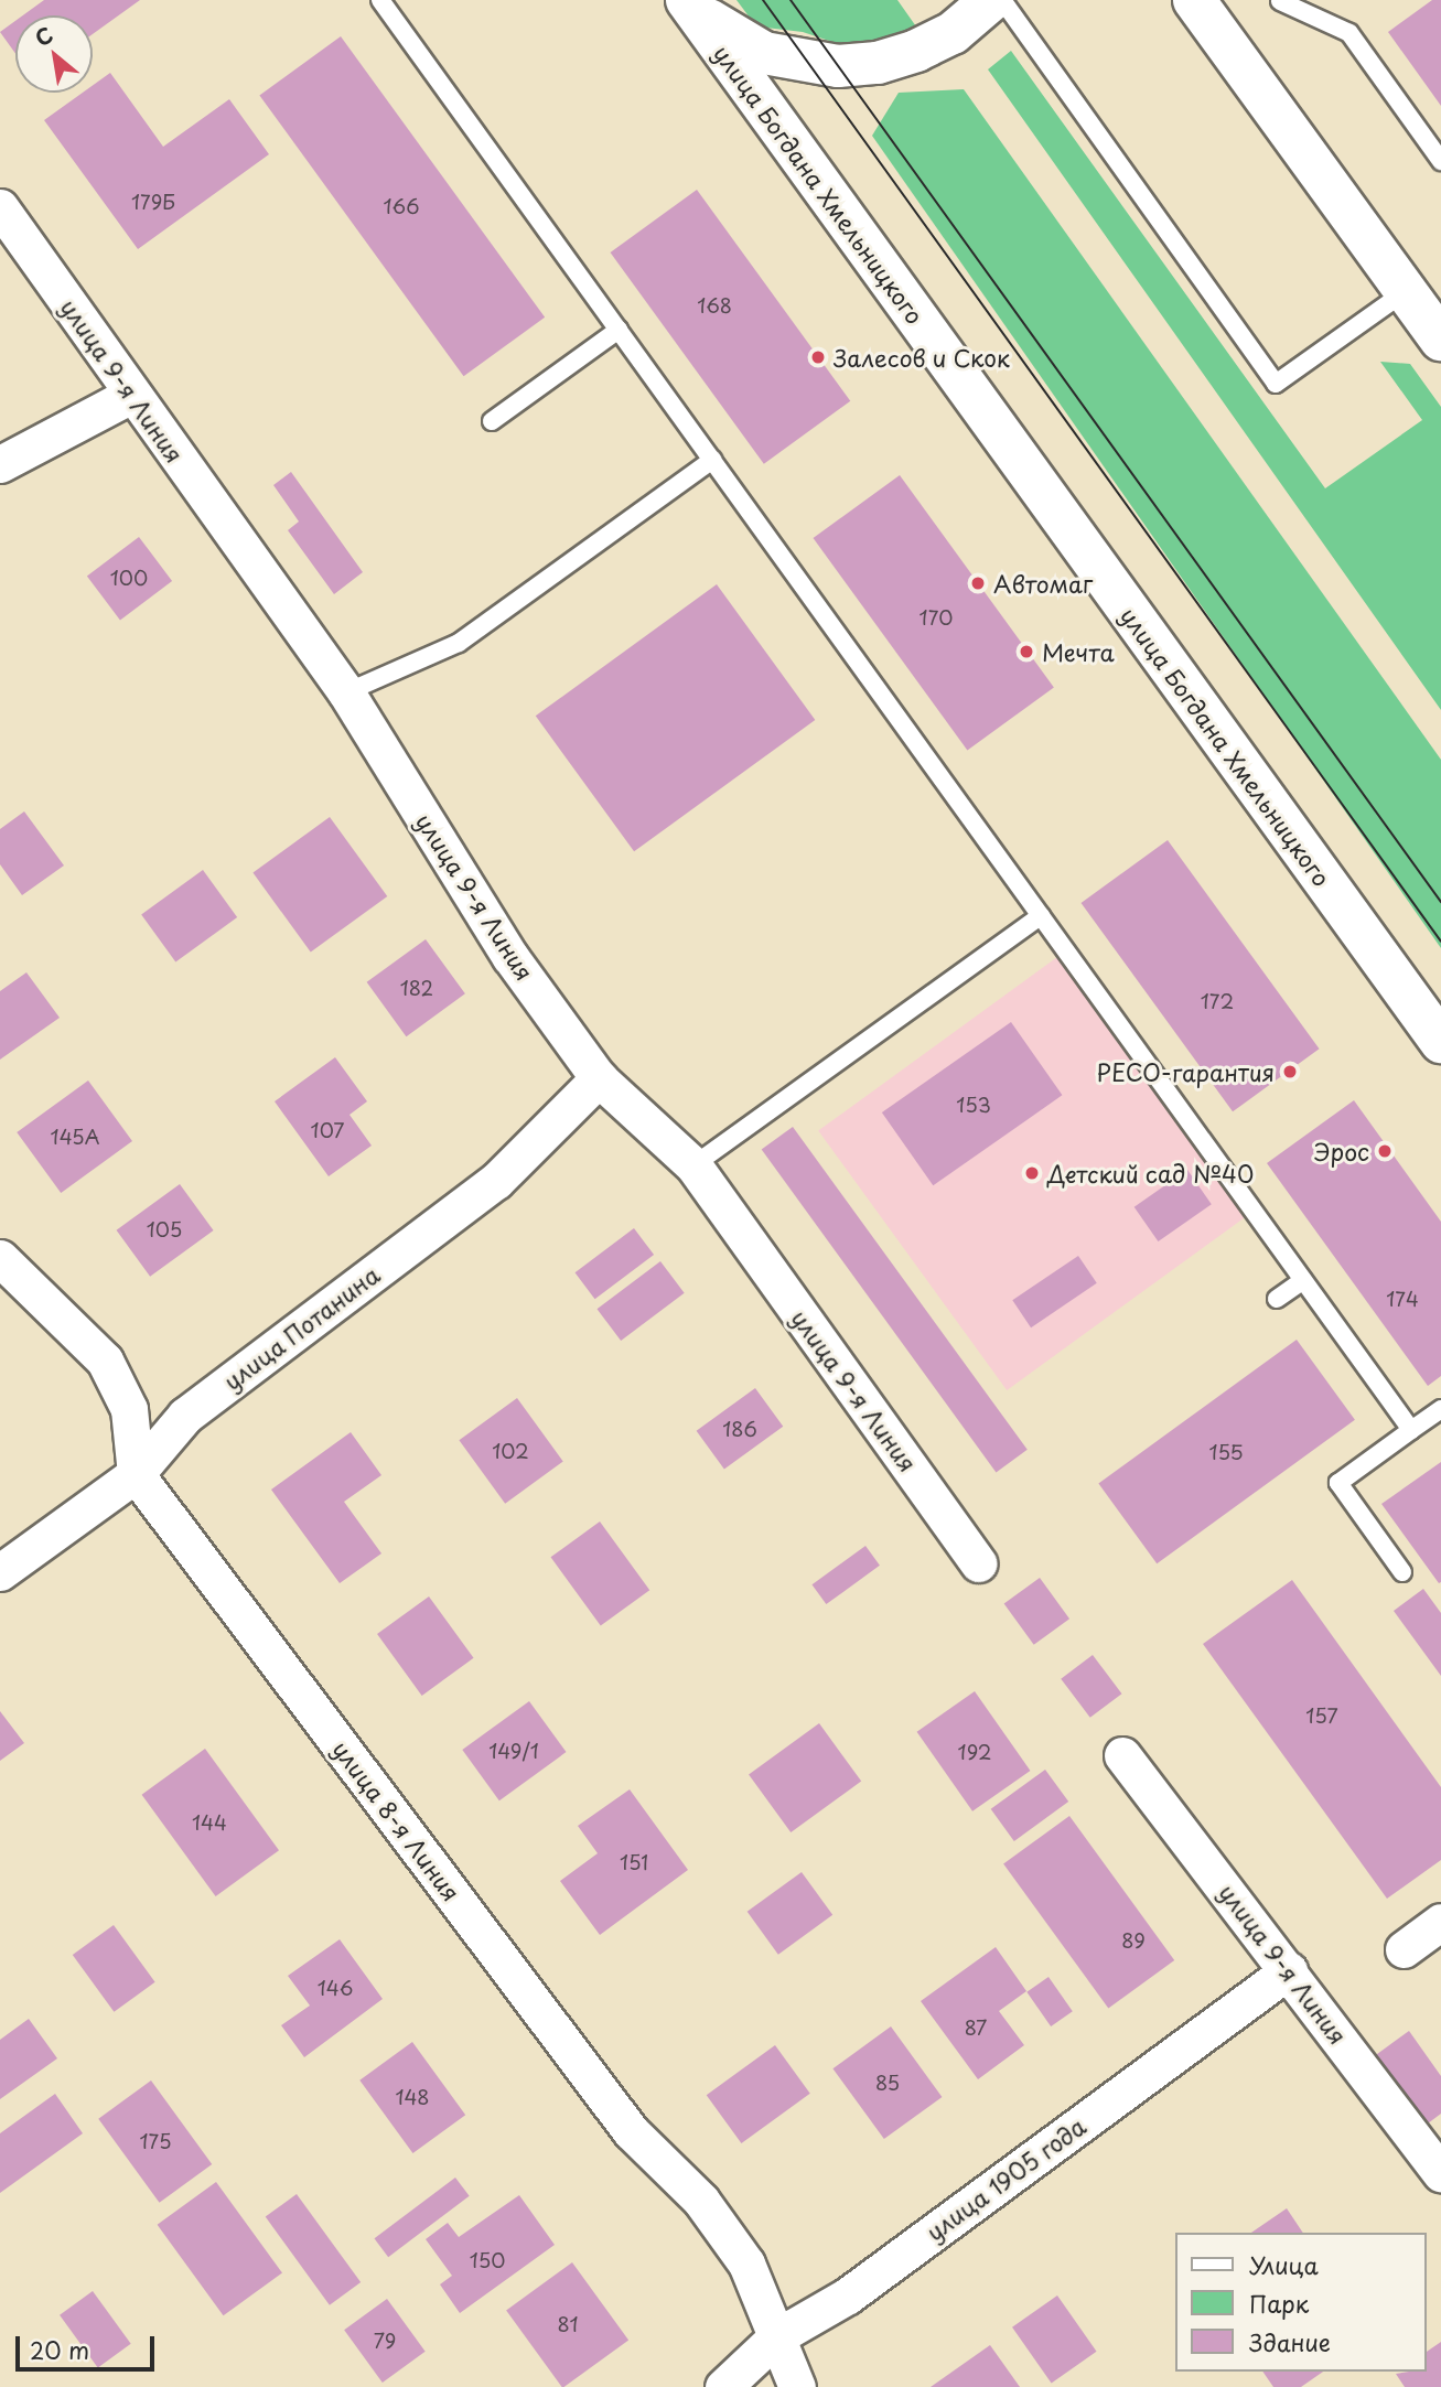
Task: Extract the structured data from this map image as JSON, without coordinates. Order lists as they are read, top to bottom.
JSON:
{
  "streets": {
    "main road": ["улица Богдана Хмельницкого"],
    "street": [
      "улица 9-я Линия",
      "улица Потанина",
      "улица 8-я Линия",
      "улица 1905 года"
    ]
  },
  "crossings": [
    ["улица 9-я Линия", "улица Потанина"],
    ["улица 9-я Линия", "улица 1905 года"],
    ["улица Потанина", "улица 8-я Линия"],
    ["улица 8-я Линия", "улица 1905 года"]
  ],
  "places": [
    "Залесов и Скок",
    "Автомаг",
    "Мечта",
    "РЕСО-гарантия",
    "Эрос",
    "Детский сад №40"
  ],
  "house_numbers": [
    "179Б",
    "166",
    "168",
    "100",
    "170",
    "182",
    "172",
    "153",
    "107",
    "145А",
    "105",
    "174",
    "186",
    "102",
    "155",
    "157",
    "149/1",
    "192",
    "144",
    "151",
    "89",
    "146",
    "87",
    "85",
    "148",
    "175",
    "150",
    "81",
    "79"
  ],
  "legend": ["Улица", "Парк", "Здание"],
  "scale_bar": "20 m",
  "north": "top left"
}
